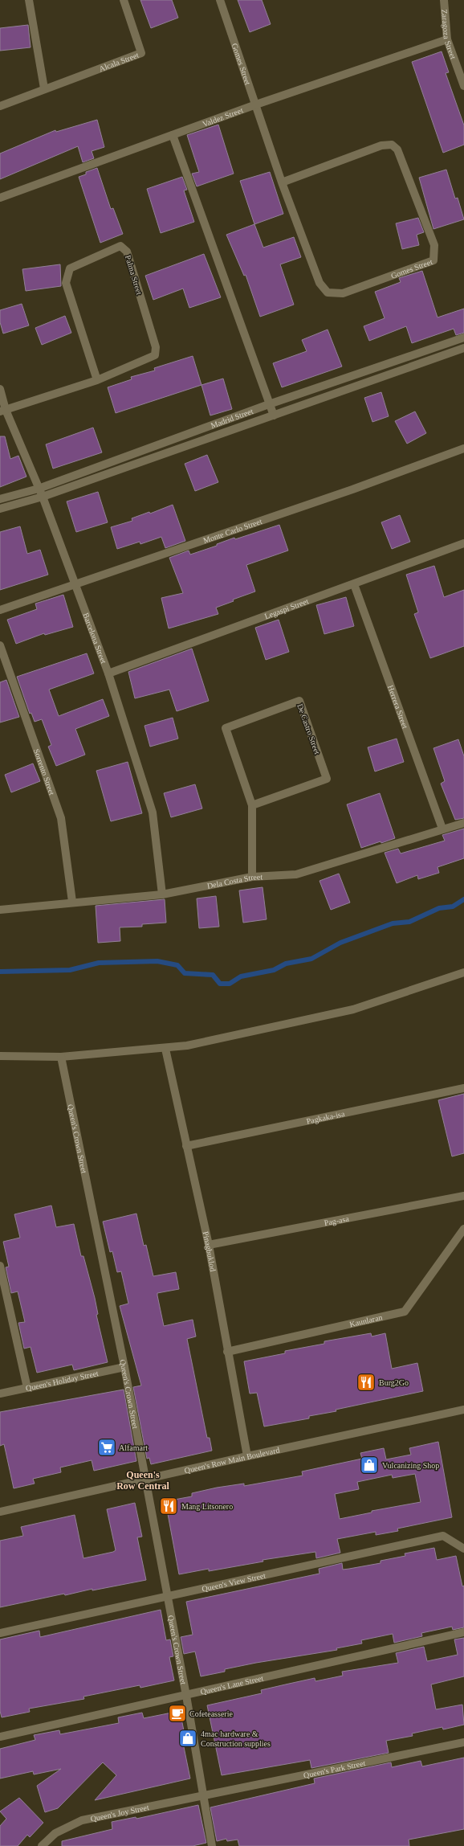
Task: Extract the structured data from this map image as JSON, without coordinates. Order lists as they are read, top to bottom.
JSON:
{
  "streets": {
    "street": [
      "Zaragoza Street",
      "Alcala Street",
      "Gomes Street",
      "Valdez Street",
      "Palma Street",
      "Madrid Street",
      "Monte Carlo Street",
      "Legaspi Street",
      "Barcelona Street",
      "Herrera Street",
      "De Castro Street",
      "Sorrento Street",
      "Dela Costa Street",
      "Pagkaka-isa",
      "Queen's Crown Street",
      "Pag-asa",
      "Pinagbuklod",
      "Kaunlaran",
      "Queen's Holiday Street",
      "Queen's Row Main Boulevard",
      "Queen's View Street",
      "Queen's Lane Street",
      "Queen's Park Street",
      "Queen's Joy Street"
    ]
  },
  "crossings": [
    ["Zaragoza Street", "Valdez Street"],
    ["Gomes Street", "Valdez Street"],
    ["Palma Street", "Barcelona Street"],
    ["Madrid Street", "Barcelona Street"],
    ["Monte Carlo Street", "Barcelona Street"],
    ["Legaspi Street", "Barcelona Street"],
    ["Legaspi Street", "Herrera Street"],
    ["Barcelona Street", "Dela Costa Street"],
    ["Herrera Street", "Dela Costa Street"],
    ["De Castro Street", "Dela Costa Street"],
    ["Sorrento Street", "Dela Costa Street"],
    ["Pagkaka-isa", "Pinagbuklod"],
    ["Queen's Crown Street", "Queen's Holiday Street"],
    ["Queen's Crown Street", "Queen's Row Main Boulevard"],
    ["Queen's Crown Street", "Queen's View Street"],
    ["Queen's Crown Street", "Queen's Lane Street"],
    ["Queen's Crown Street", "Queen's Park Street"],
    ["Queen's Crown Street", "Queen's Joy Street"],
    ["Pag-asa", "Pinagbuklod"],
    ["Pinagbuklod", "Kaunlaran"],
    ["Pinagbuklod", "Queen's Row Main Boulevard"],
    ["Queen's Park Street", "Queen's Joy Street"]
  ],
  "districts": ["Queen's Row Central"],
  "places": {
    "restaurant": ["Burg2Go", "Mang Litsonero"],
    "supermarket": ["Alfamart"],
    "shop": ["Vulcanizing Shop", "4mac hardware & Construction supplies"],
    "cafe": ["Cofeteasserie"]
  }
}
